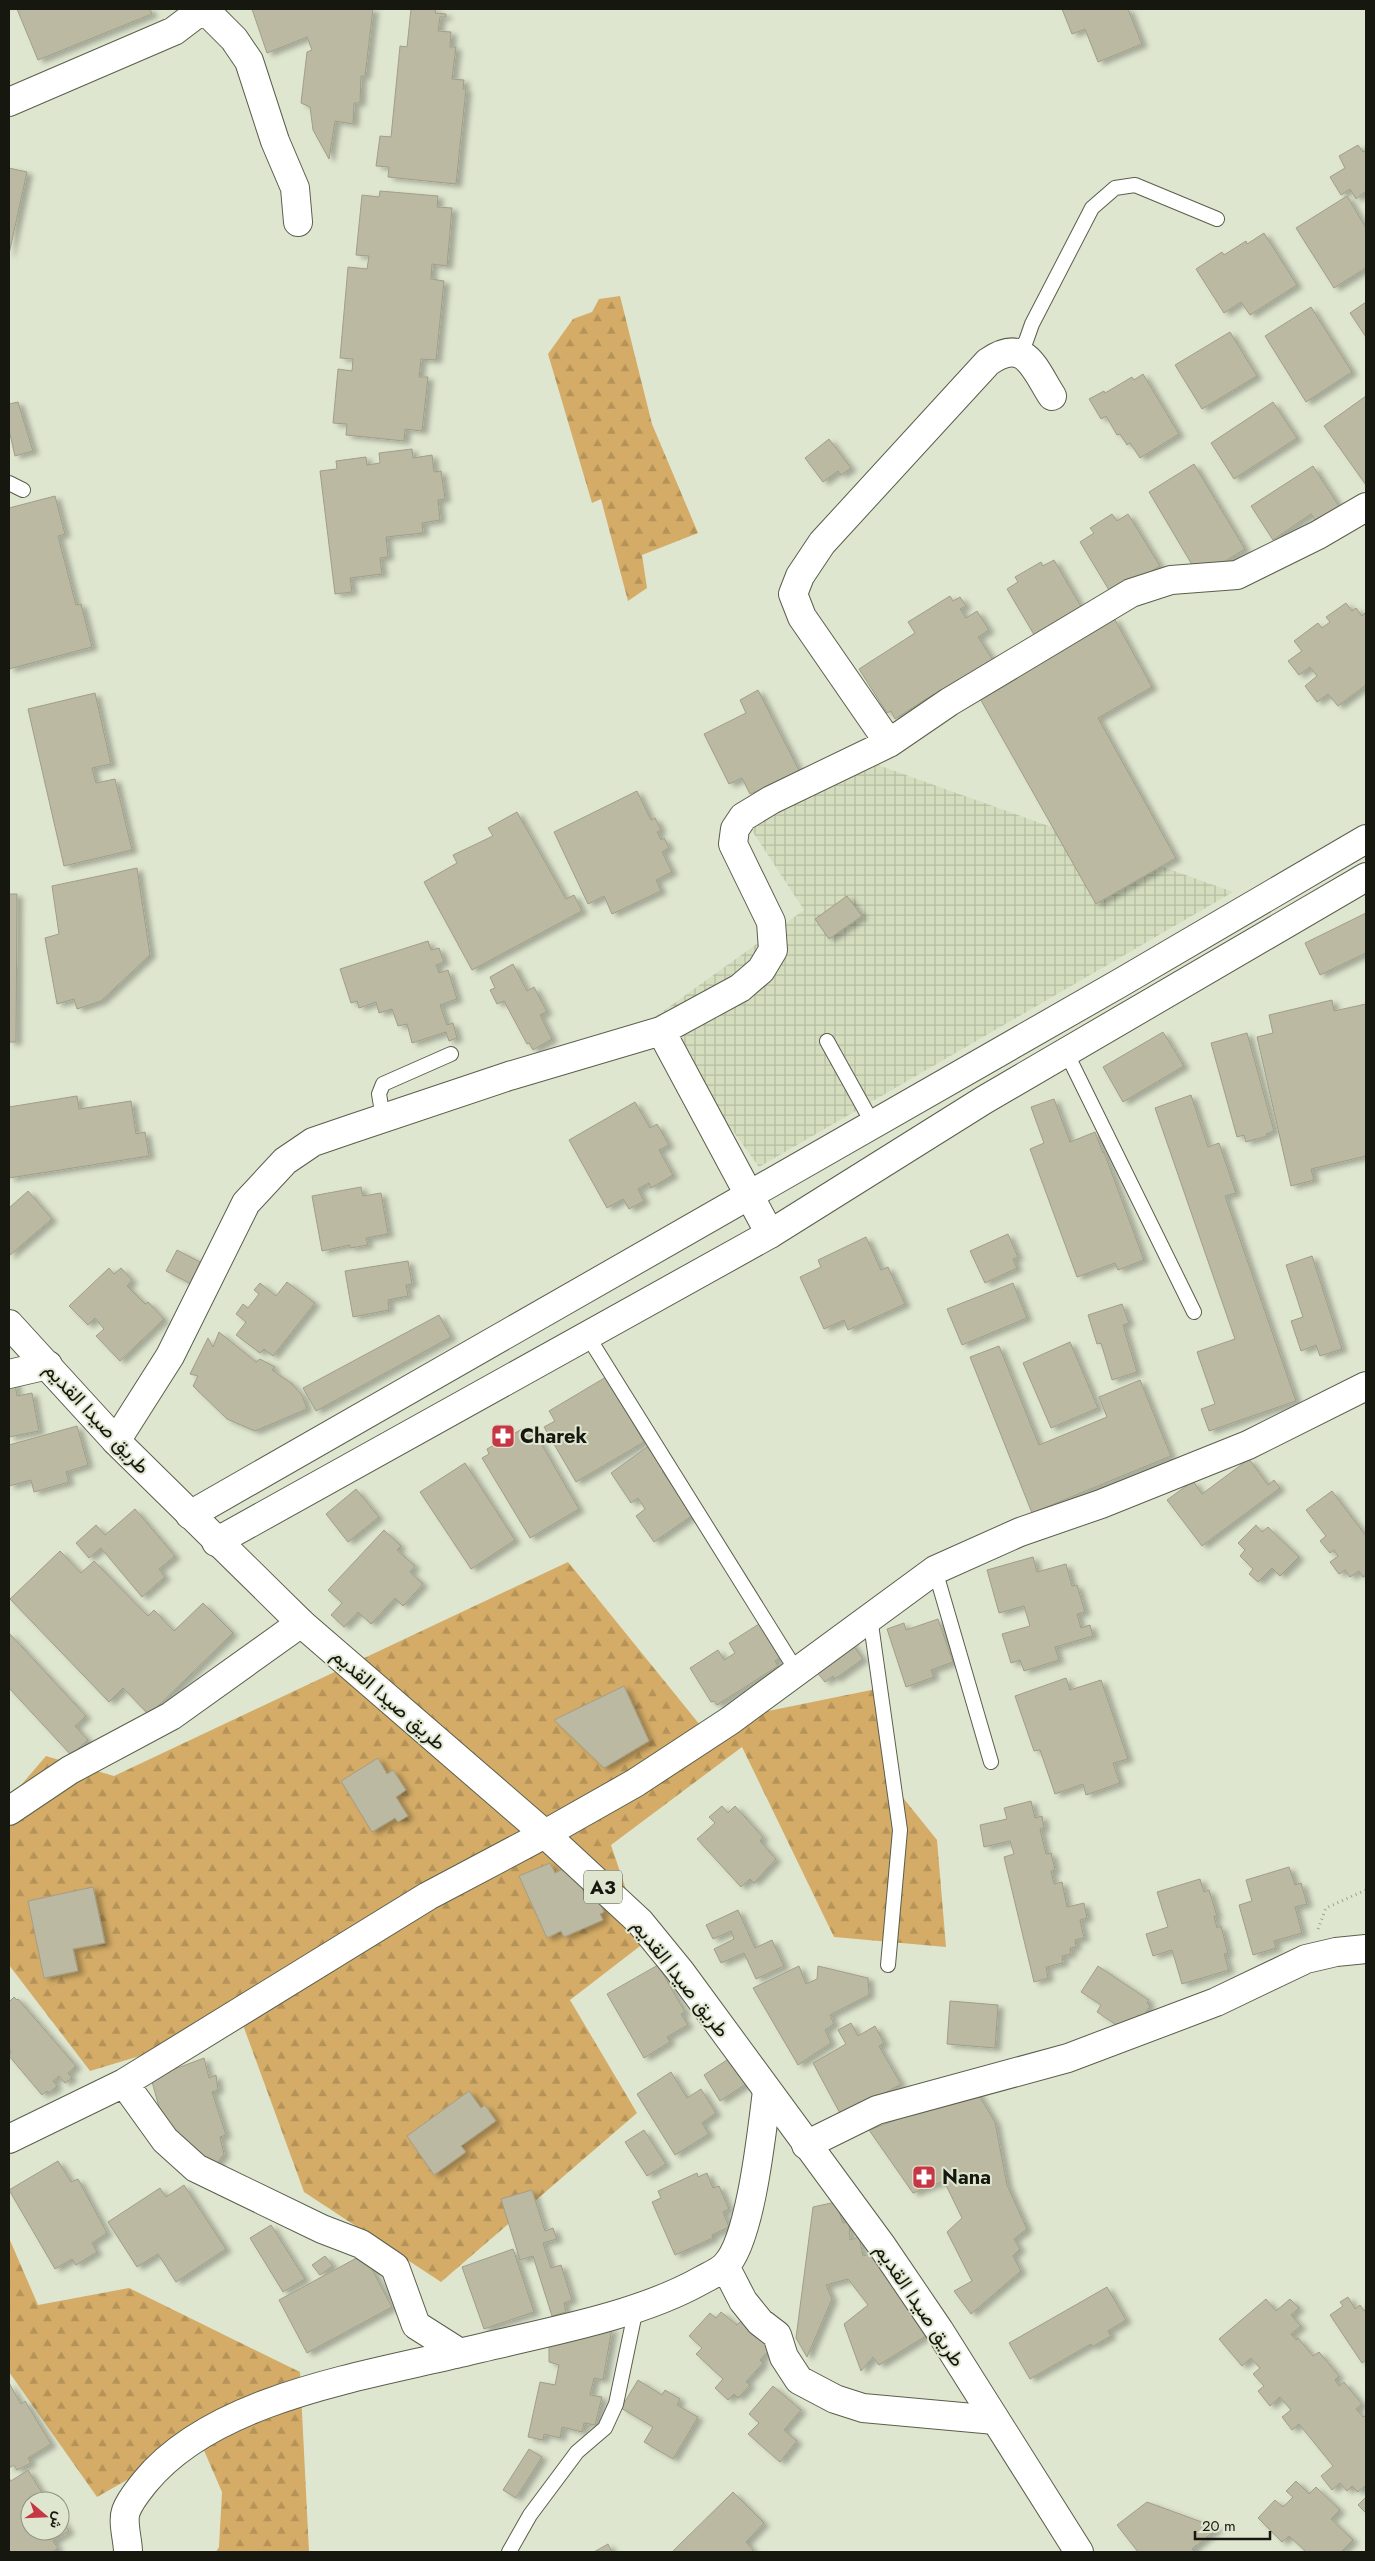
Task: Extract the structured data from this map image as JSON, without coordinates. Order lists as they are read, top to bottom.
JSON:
{
  "streets": {
    "main road": ["طريق صيدا القديم", "A3"]
  },
  "places": {
    "pharmacy": ["Charek", "Nana"]
  },
  "scale_bar": "20 m",
  "north": "right"
}
